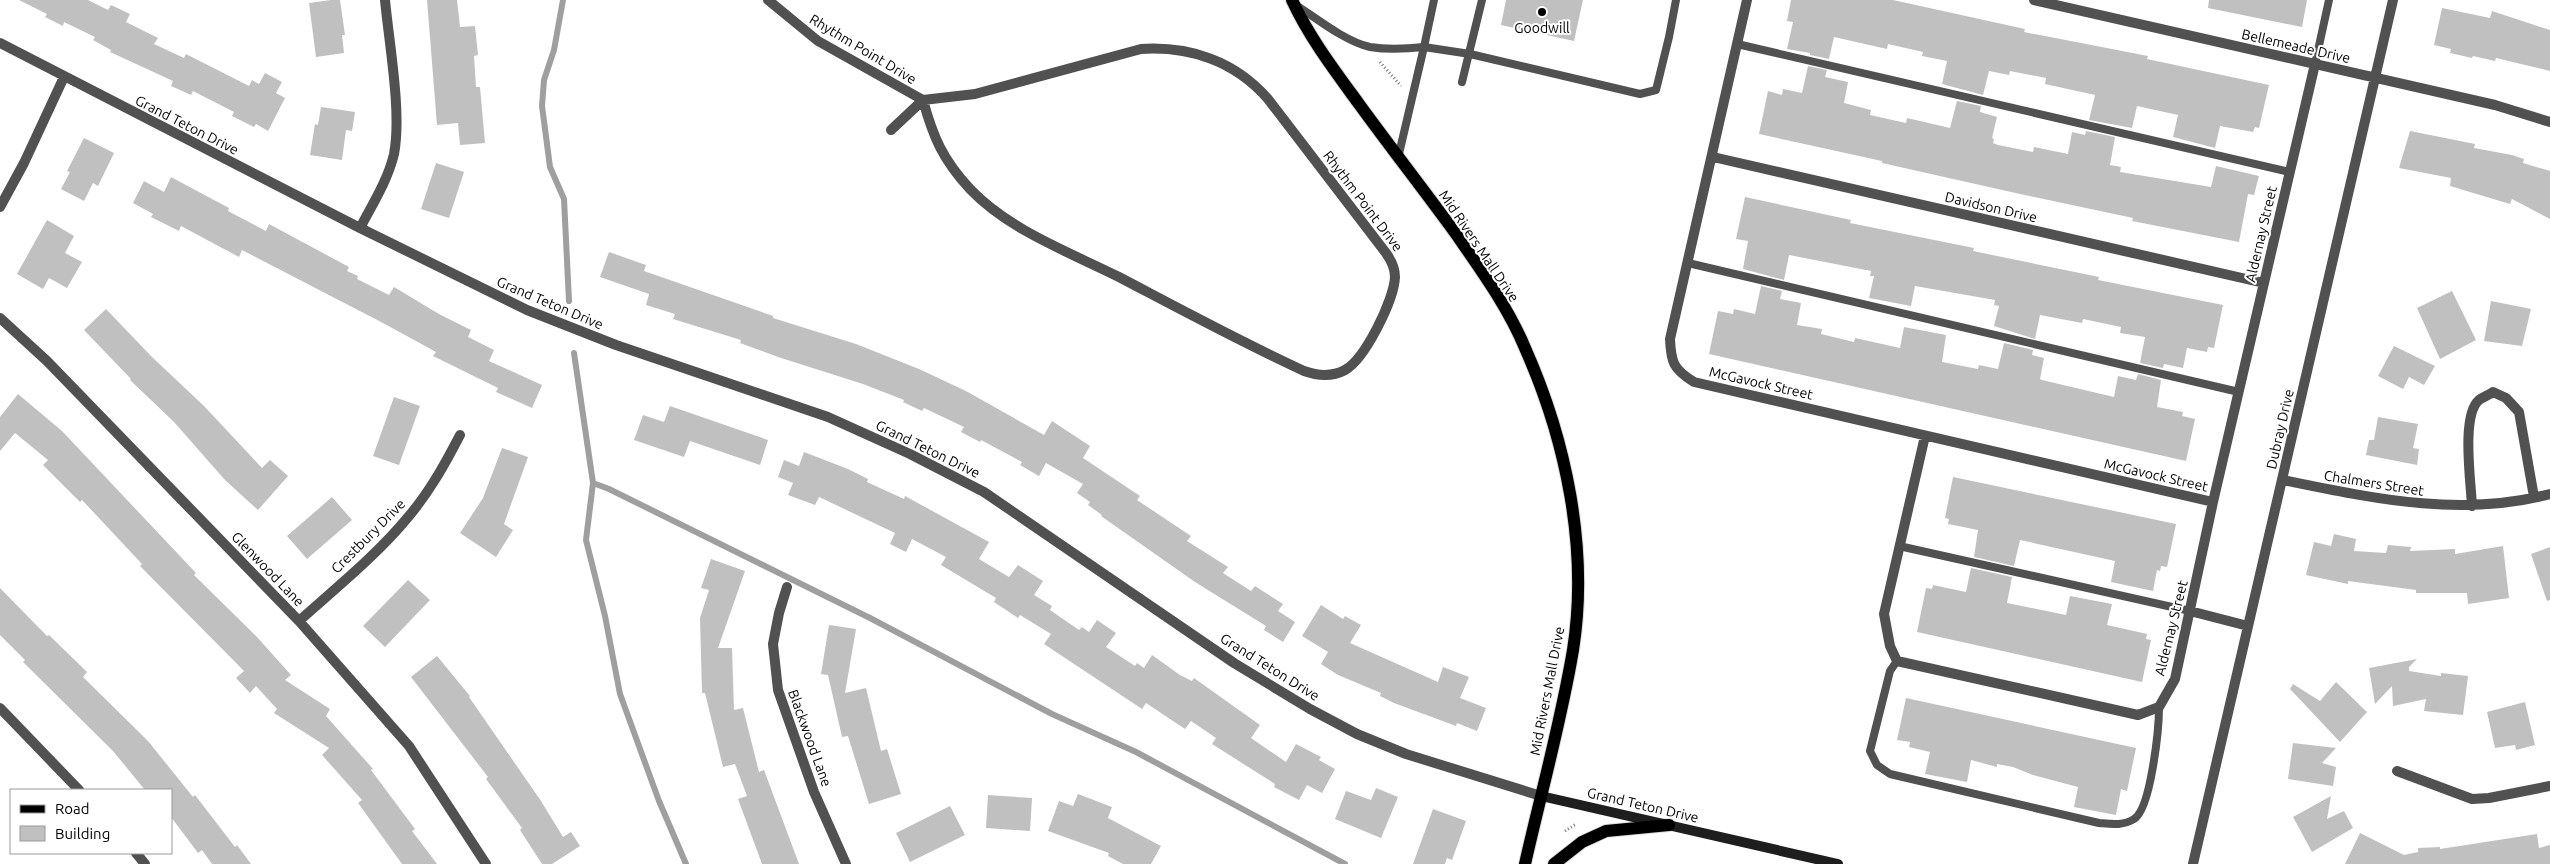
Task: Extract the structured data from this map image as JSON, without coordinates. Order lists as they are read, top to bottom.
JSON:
{
  "streets": {
    "main road": ["Mid Rivers Mall Drive"],
    "street": [
      "Bellemeade Drive",
      "Rhythm Point Drive",
      "Grand Teton Drive",
      "Davidson Drive",
      "Aldernay Street",
      "McGavock Street",
      "Dubray Drive",
      "Chalmers Street",
      "Crestbury Drive",
      "Glenwood Lane",
      "Blackwood Lane"
    ]
  },
  "crossings": [
    ["Bellemeade Drive", "Aldernay Street"],
    ["Bellemeade Drive", "Dubray Drive"],
    ["Grand Teton Drive", "Mid Rivers Mall Drive"],
    ["Davidson Drive", "Aldernay Street"],
    ["Davidson Drive", "McGavock Street"],
    ["Aldernay Street", "McGavock Street"],
    ["Dubray Drive", "Chalmers Street"],
    ["Crestbury Drive", "Glenwood Lane"]
  ],
  "places": ["Goodwill"],
  "legend": ["Road", "Building"]
}
